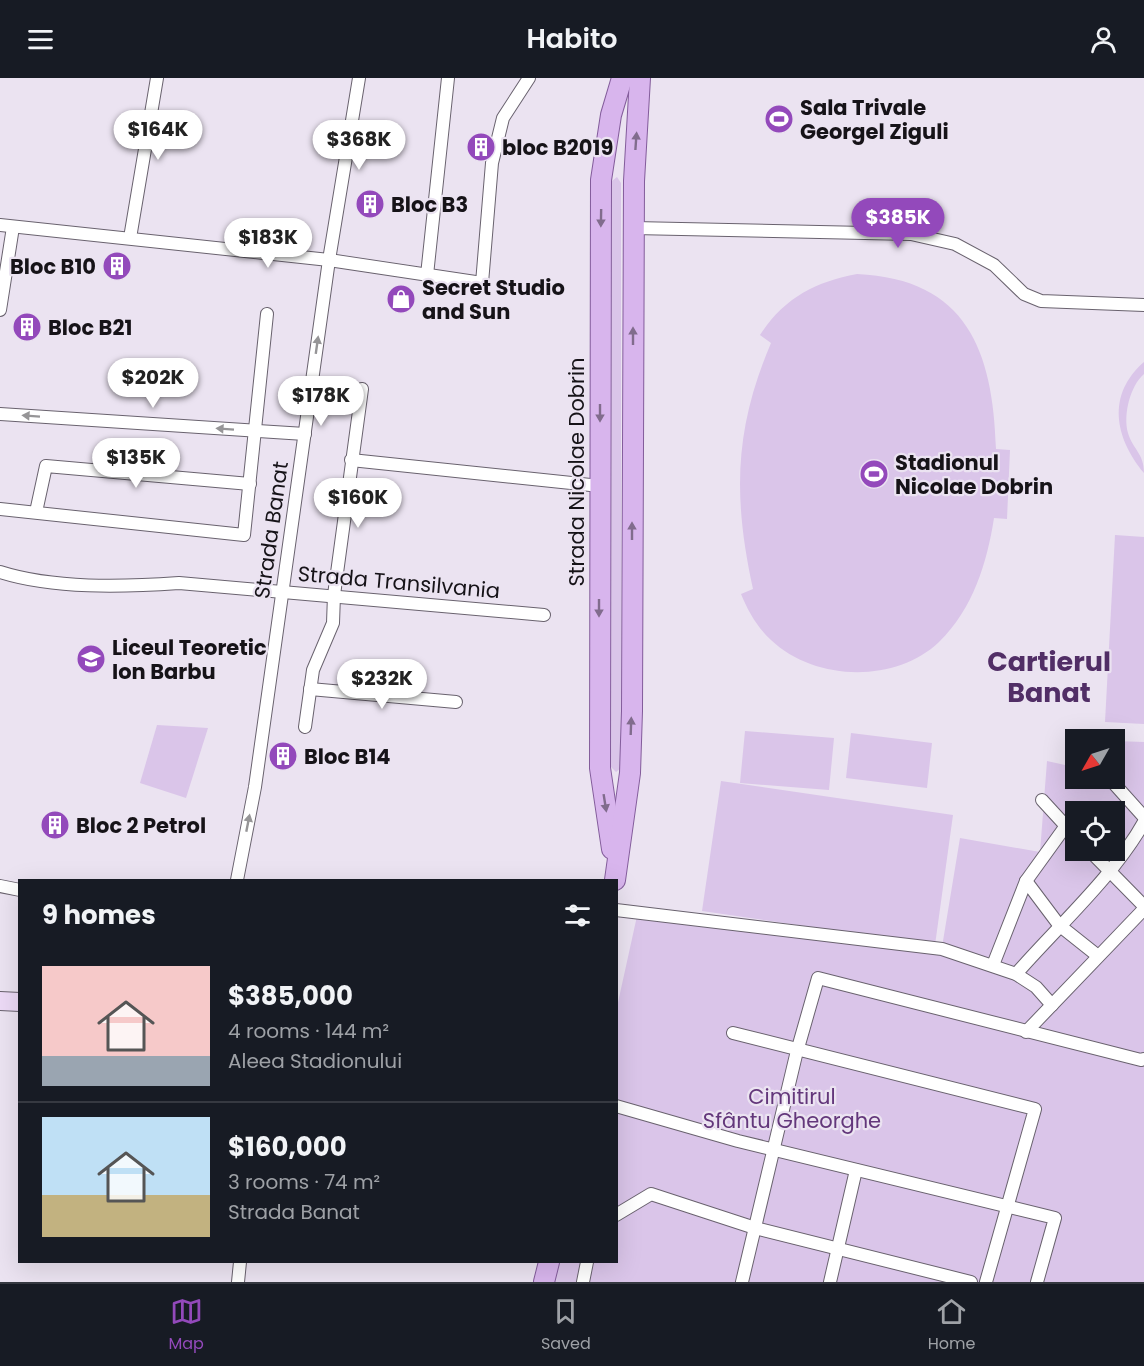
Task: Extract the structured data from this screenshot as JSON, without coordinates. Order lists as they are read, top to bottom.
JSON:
{
  "streets": {
    "main road": ["Strada Nicolae Dobrin"],
    "street": ["Strada Banat", "Strada Transilvania"]
  },
  "crossings": [
    ["Strada Banat", "Strada Transilvania"]
  ],
  "districts": ["Cartierul Banat"],
  "parks": ["Cimitirul Sfântu Gheorghe"],
  "places": {
    "sports": ["Sala Trivale Georgel Ziguli", "Stadionul Nicolae Dobrin"],
    "building": [
      "bloc B2019",
      "Bloc B3",
      "Bloc B10",
      "Bloc B21",
      "Bloc B14",
      "Bloc 2 Petrol"
    ],
    "shop": ["Secret Studio and Sun"],
    "school or university": ["Liceul Teoretic Ion Barbu"]
  },
  "north": "bottom left",
  "page": {
    "header": "Habito",
    "price": [
      "$164K",
      "$368K",
      "$385K",
      "$183K",
      "$202K",
      "$178K",
      "$135K",
      "$160K",
      "$232K"
    ],
    "heading": "9 homes",
    "list": [
      {
        "name": "$385,000",
        "note": "4 rooms · 144 m² · Aleea Stadionului"
      },
      {
        "name": "$160,000",
        "note": "3 rooms · 74 m² · Strada Banat"
      }
    ],
    "tabs": ["Map", "Saved", "Home"]
  }
}
